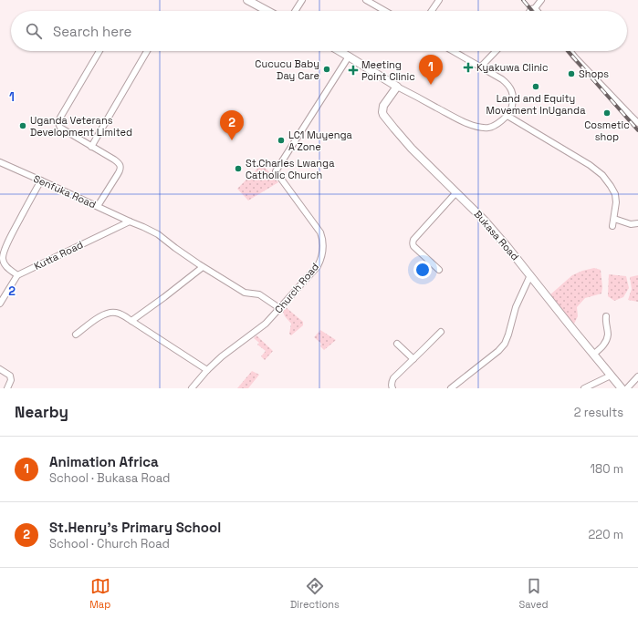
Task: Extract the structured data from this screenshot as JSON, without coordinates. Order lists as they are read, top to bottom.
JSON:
{
  "streets": {
    "street": [
      "Senfuka Road",
      "Bukasa Road",
      "Kutta Road",
      "Church Road"
    ]
  },
  "crossings": [
    ["Senfuka Road", "Kutta Road"],
    ["Senfuka Road", "Church Road"]
  ],
  "places": {
    "health": ["Kyakuwa Clinic", "Meeting Point Clinic"],
    "other": [
      "Cucucu Baby Day Care",
      "Shops",
      "Land and Equity Movement InUganda",
      "Cosmetic shop",
      "Uganda Veterans Development Limited",
      "LC1 Muyenga A Zone",
      "St.Charles Lwanga Catholic Church"
    ]
  },
  "page": {
    "search": "Search here",
    "pins": ["1", "2"],
    "heading": ["Nearby", "2 results"],
    "list": [
      {
        "mark": "1",
        "name": "Animation Africa",
        "note": "School · Bukasa Road",
        "value": "180 m"
      },
      {
        "mark": "2",
        "name": "St.Henry's Primary School",
        "note": "School · Church Road",
        "value": "220 m"
      }
    ],
    "nav": ["Map", "Directions", "Saved"]
  },
  "grid": {
    "rows": ["1", "2"]
  }
}
